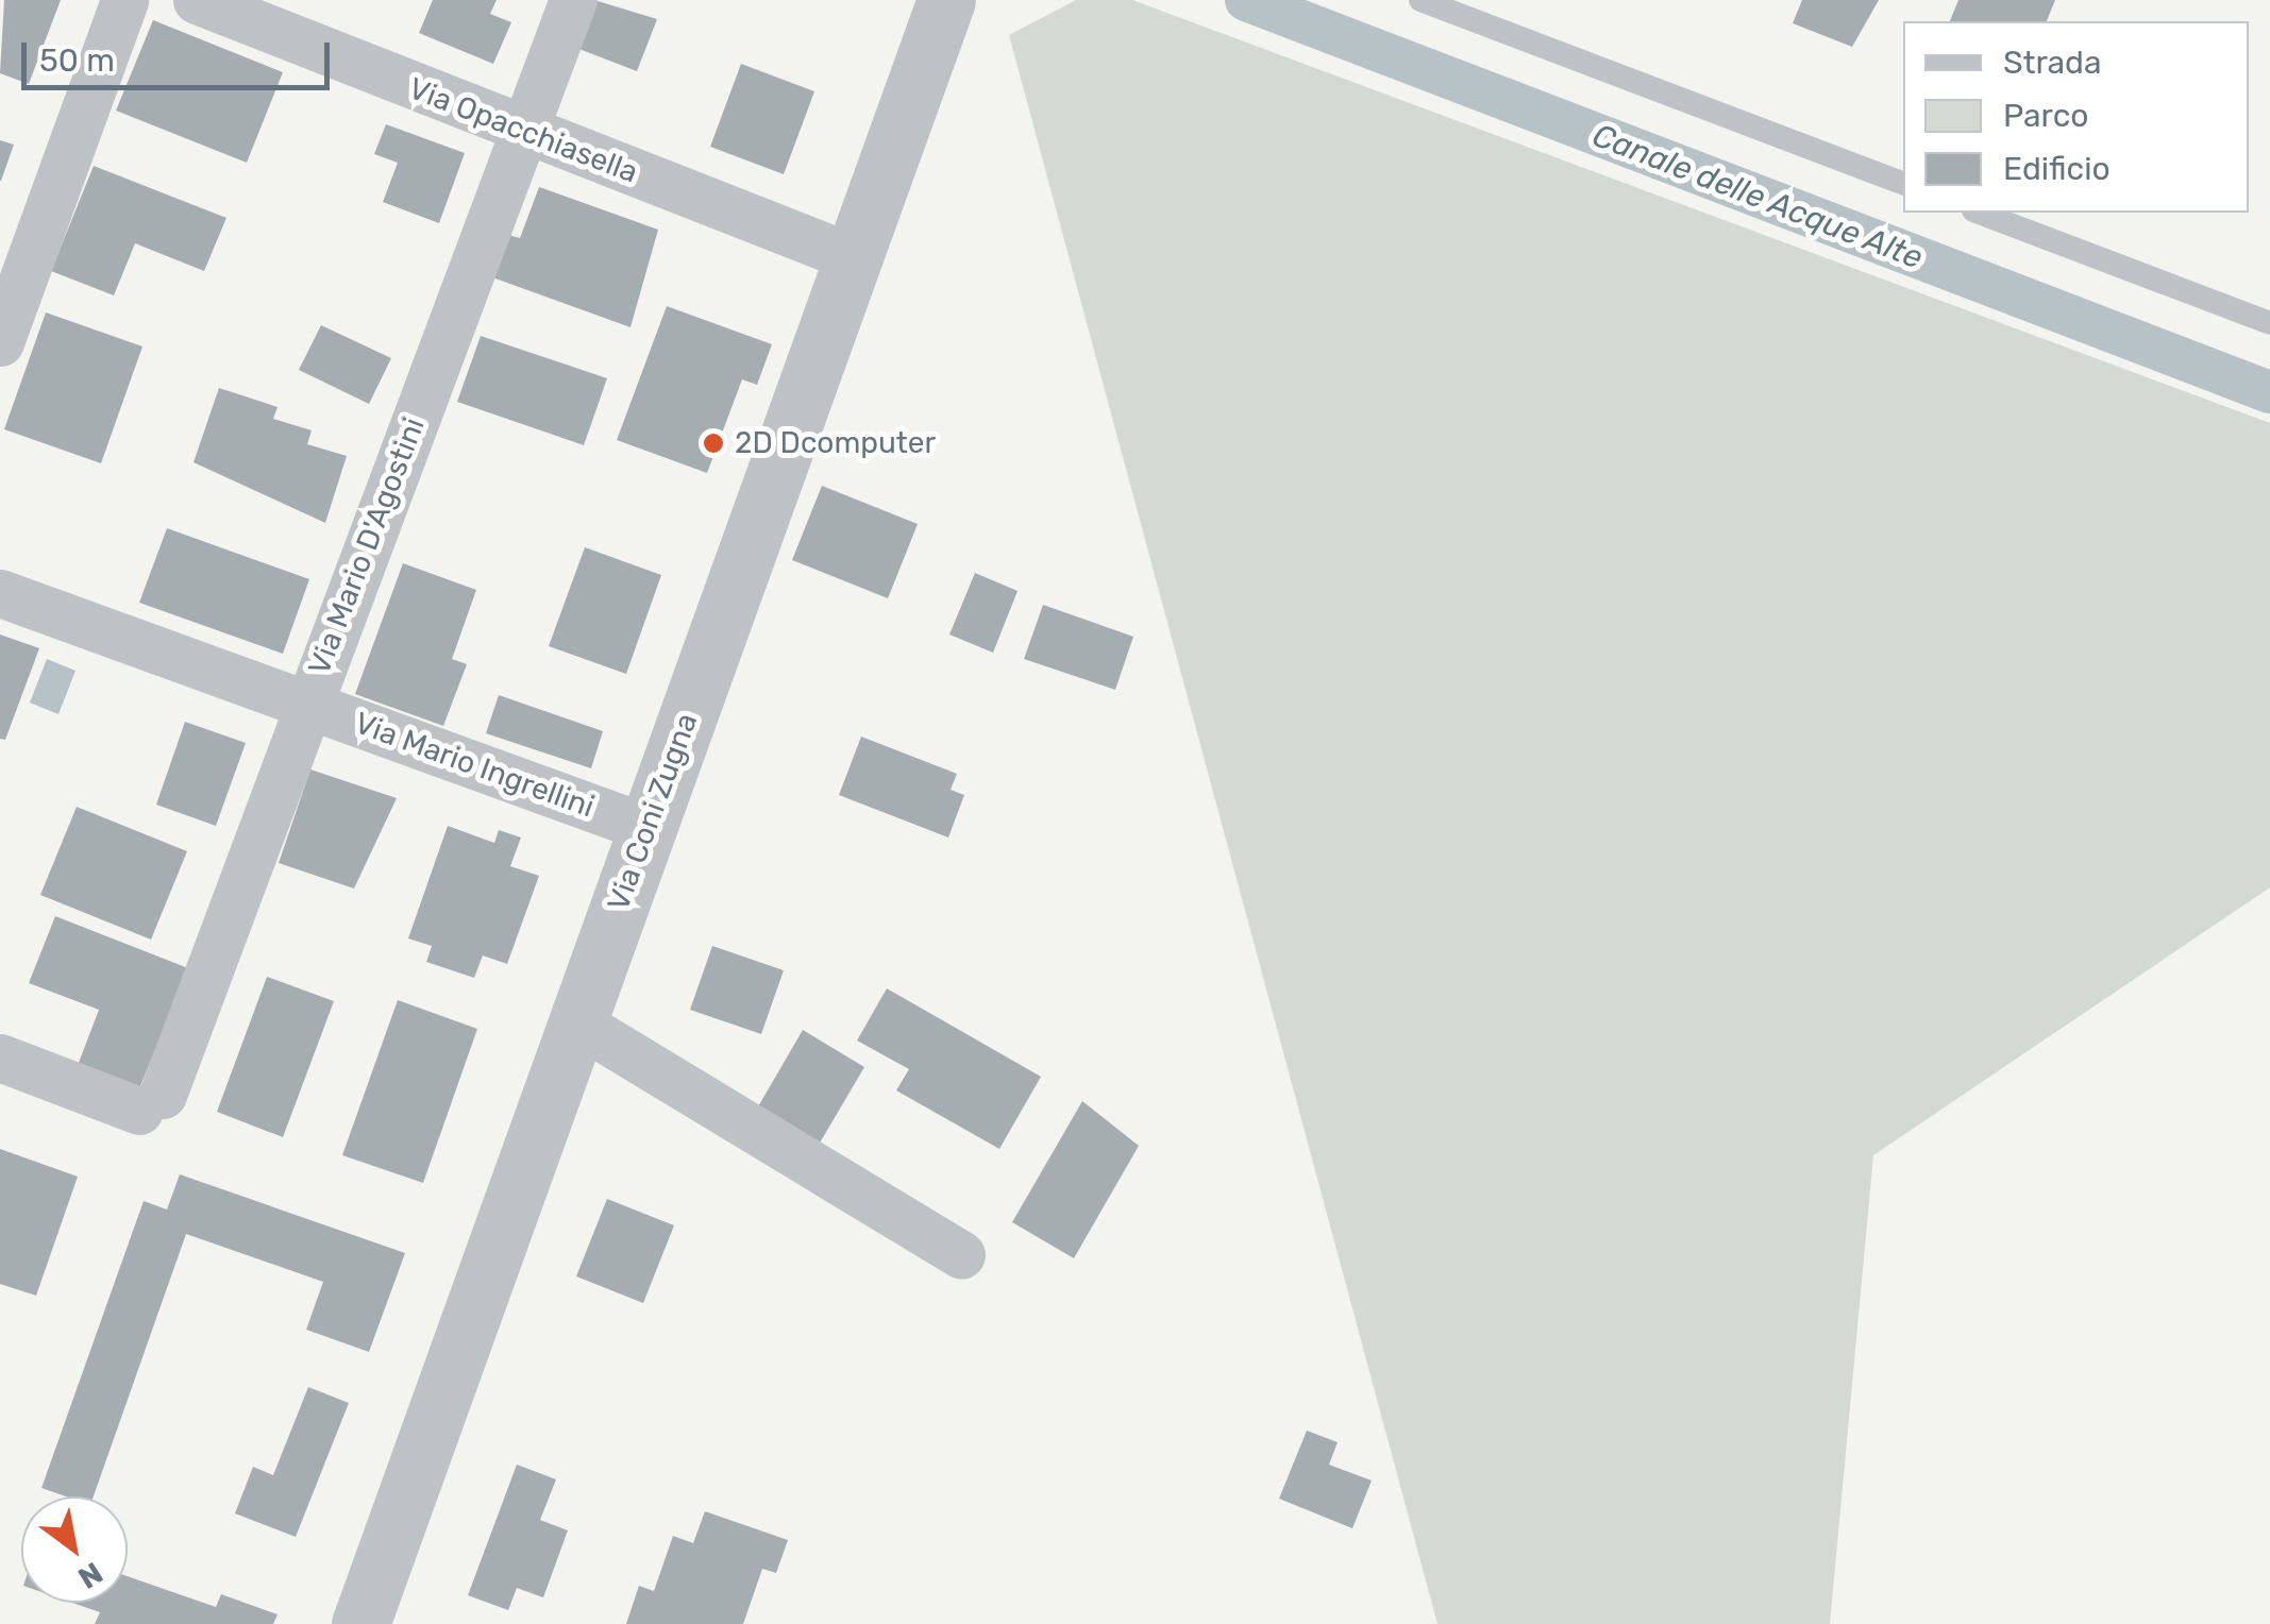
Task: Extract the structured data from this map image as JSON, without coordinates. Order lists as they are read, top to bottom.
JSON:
{
  "streets": {
    "street": [
      "Via Opacchiasella",
      "Via Mario D'Agostini",
      "Via Mario Ingrellini",
      "Via Coni Zugna"
    ]
  },
  "crossings": [
    ["Via Opacchiasella", "Via Mario D'Agostini"],
    ["Via Opacchiasella", "Via Coni Zugna"],
    ["Via Mario D'Agostini", "Via Mario Ingrellini"],
    ["Via Mario Ingrellini", "Via Coni Zugna"]
  ],
  "water": ["Canale delle Acque Alte"],
  "places": ["2D Dcomputer"],
  "legend": ["Strada", "Parco", "Edificio"],
  "scale_bar": "50 m",
  "north": "bottom right"
}
